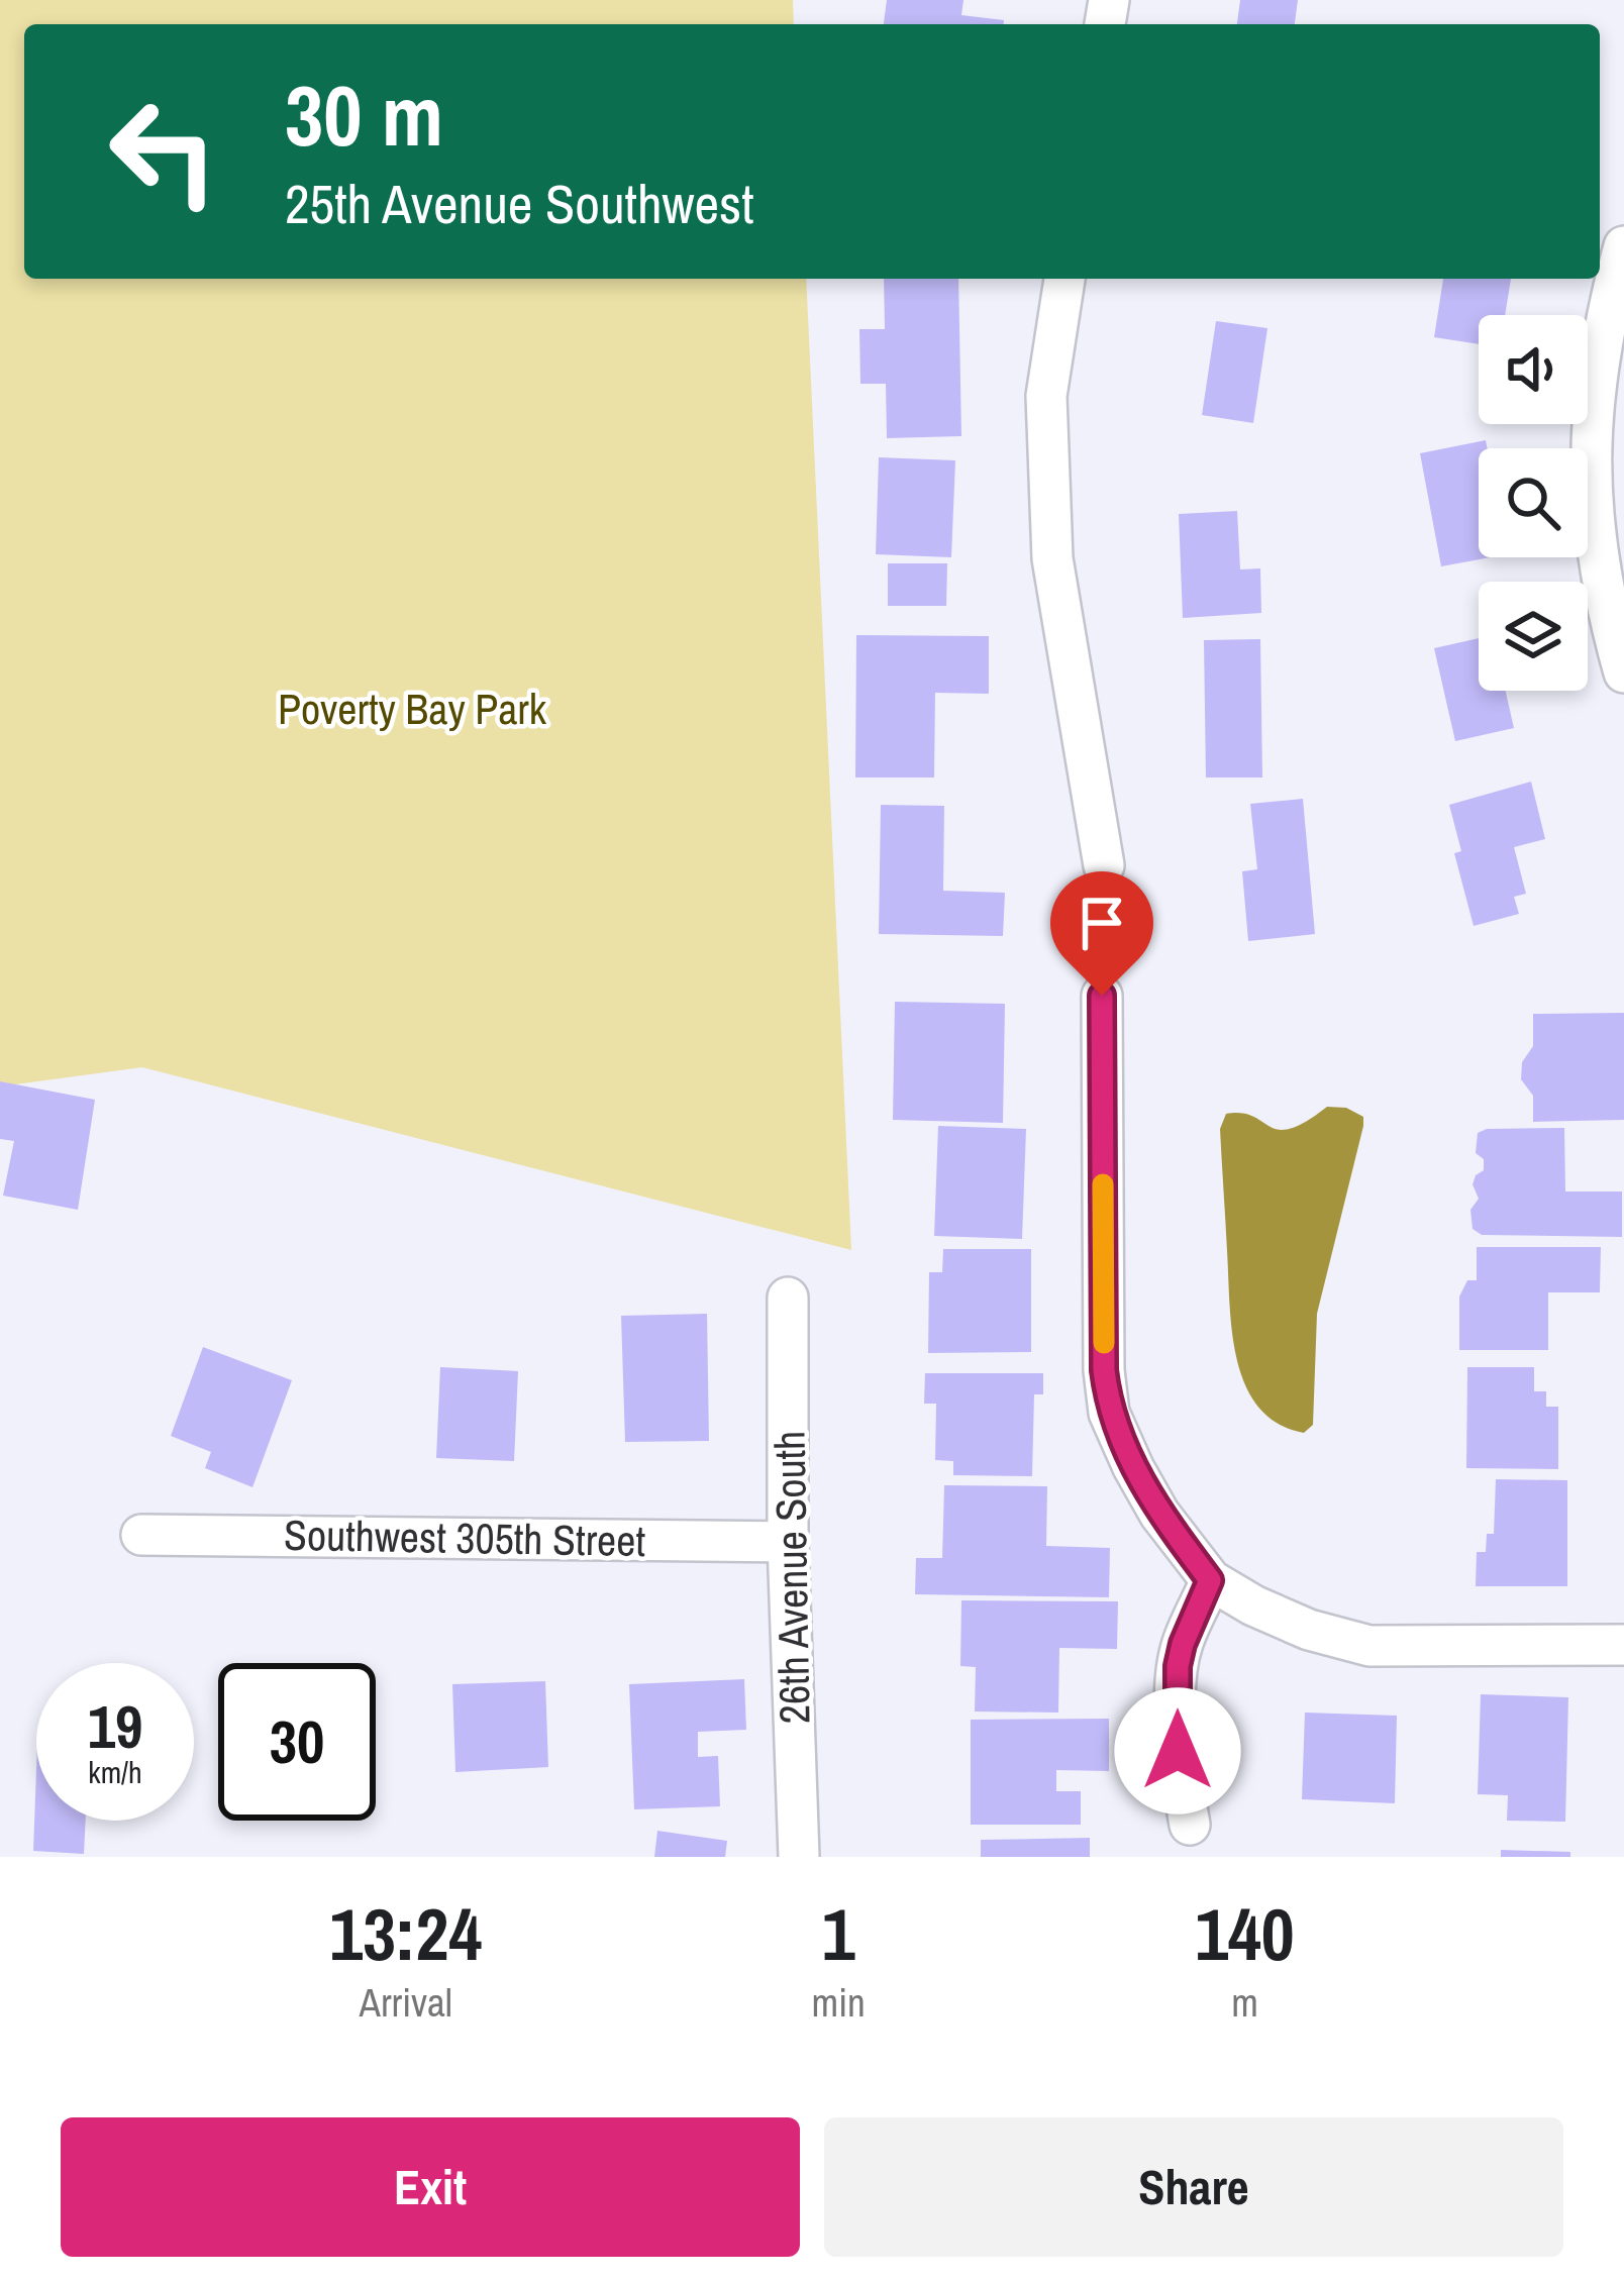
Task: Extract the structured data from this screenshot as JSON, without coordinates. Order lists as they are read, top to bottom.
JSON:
{
  "streets": {
    "street": ["Southwest 305th Street", "26th Avenue South"]
  },
  "crossings": [
    ["Southwest 305th Street", "26th Avenue South"]
  ],
  "parks": ["Poverty Bay Park"],
  "page": {
    "turn": ["30 m", "25th Avenue Southwest"],
    "speed": "19 km/h",
    "limit": "30",
    "eta": [
      "13:24",
      "Arrival",
      "1",
      "min",
      "140",
      "m"
    ],
    "buttons": ["Exit", "Share"]
  }
}
